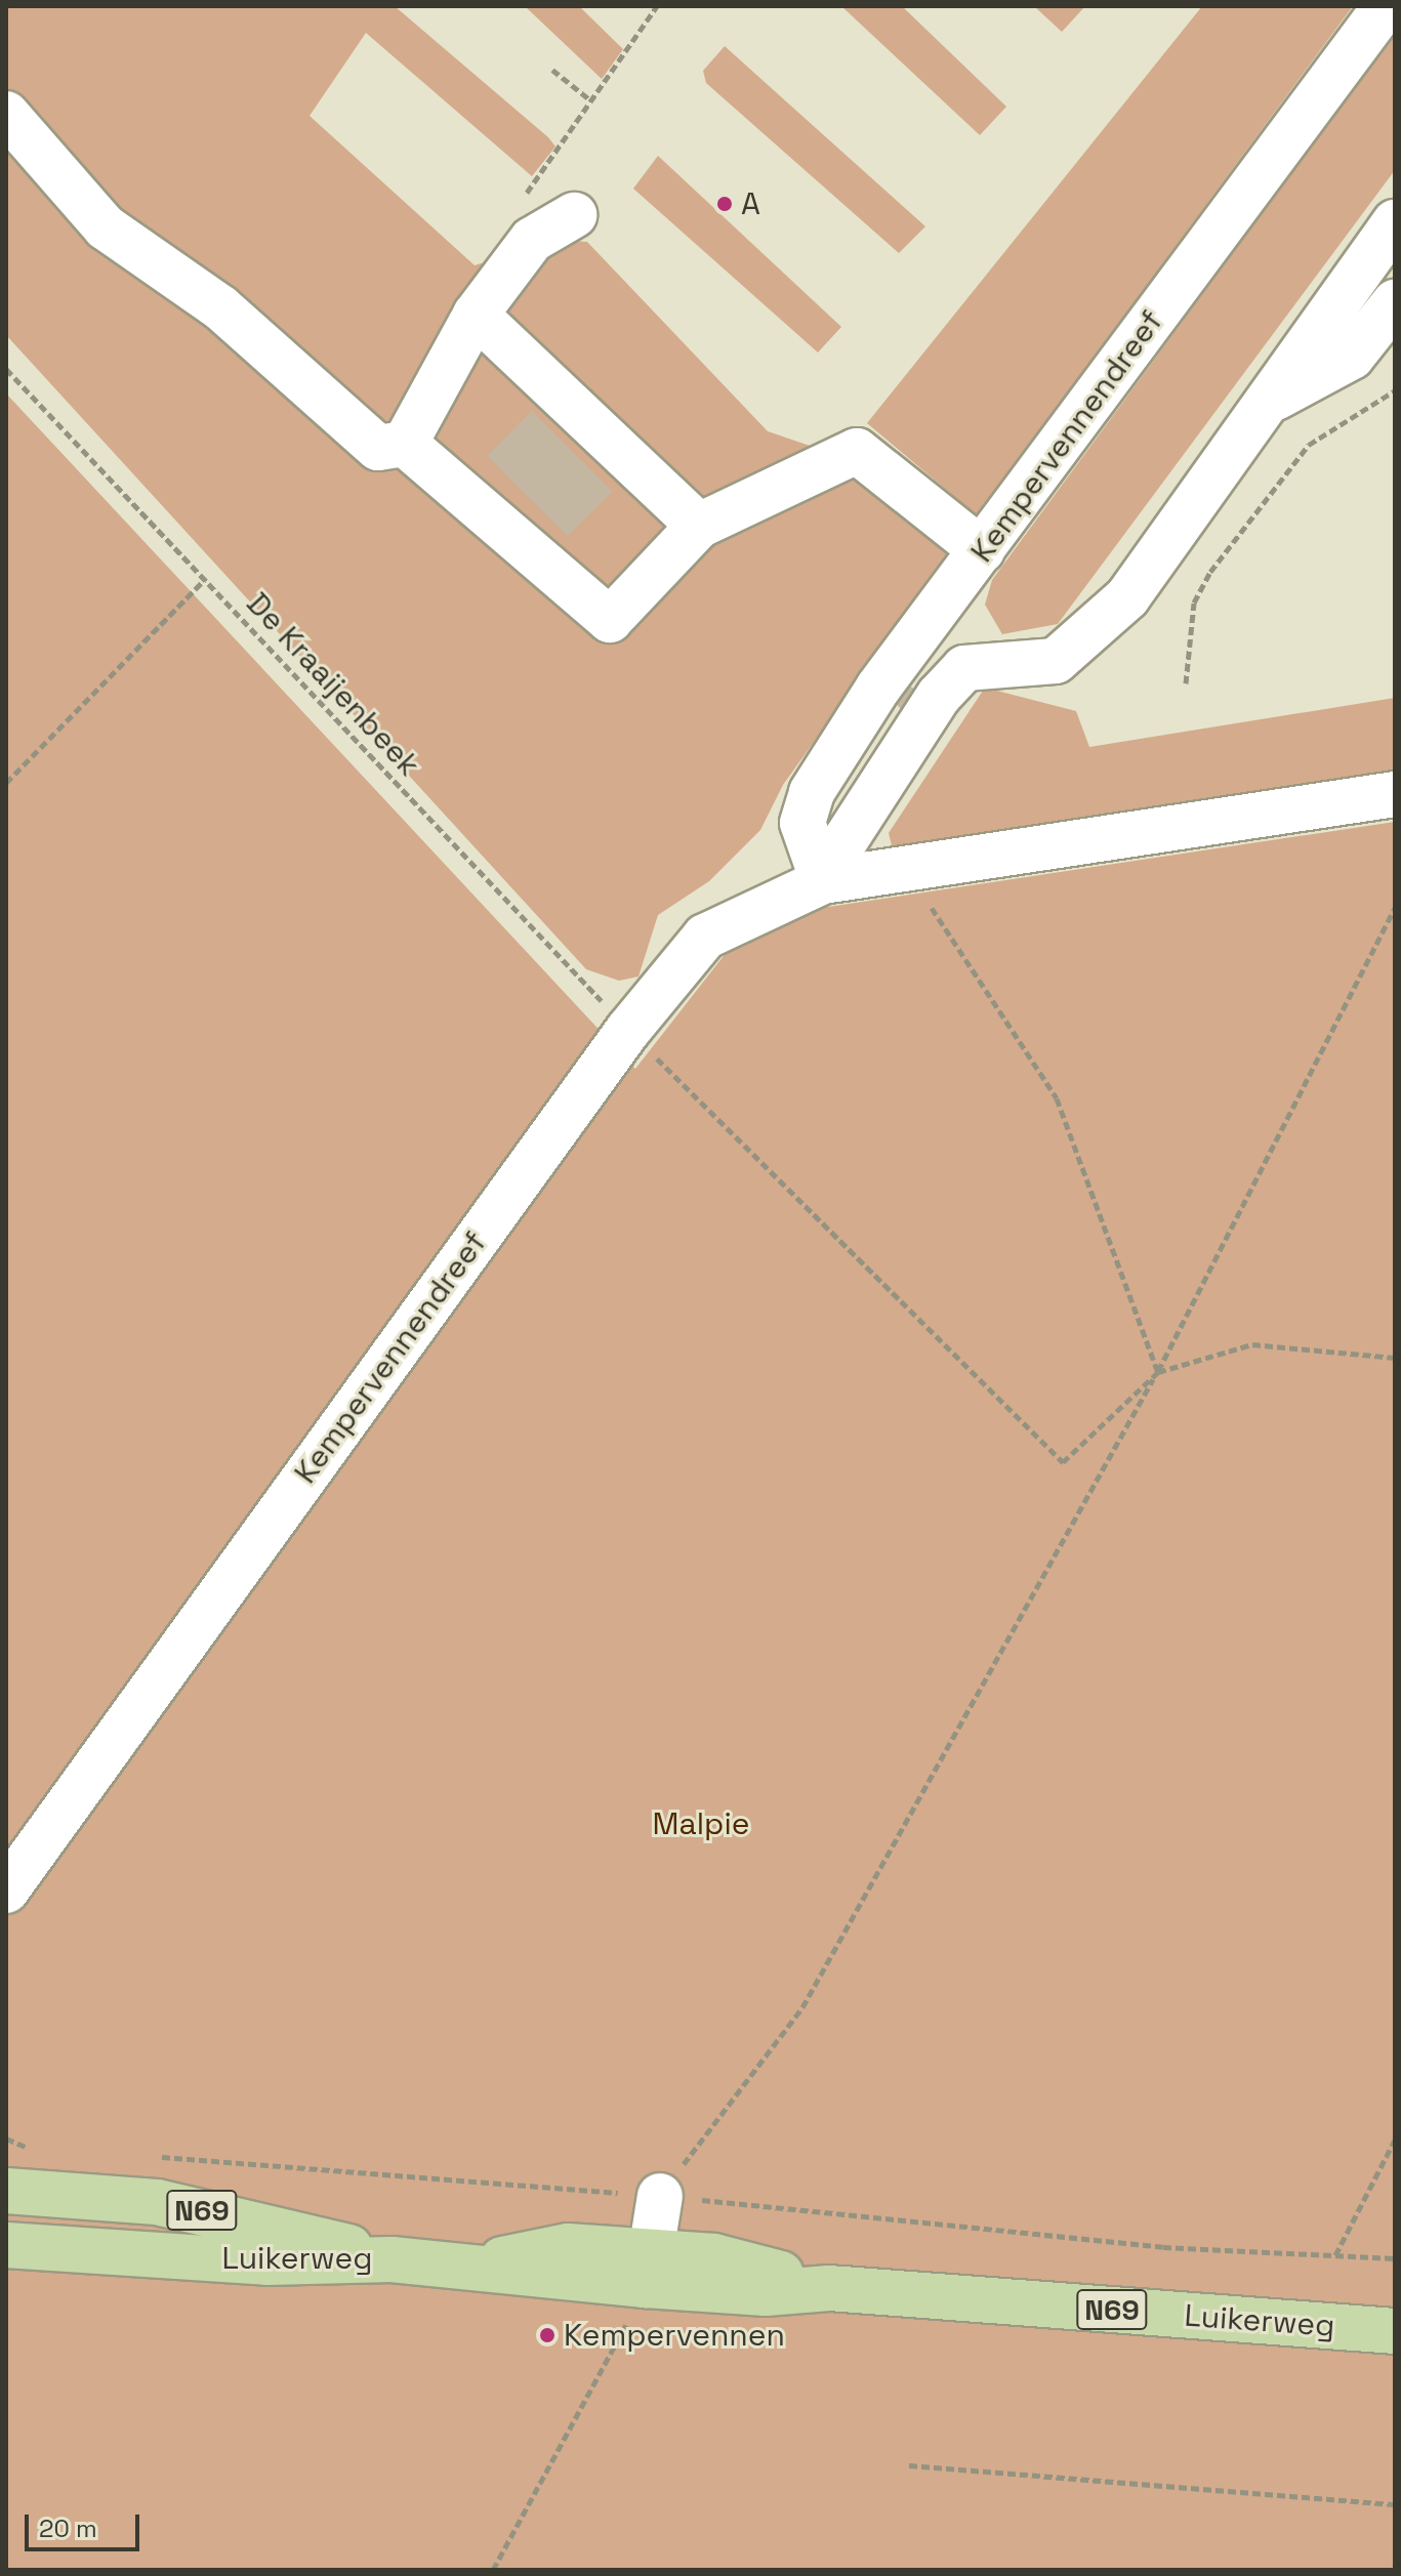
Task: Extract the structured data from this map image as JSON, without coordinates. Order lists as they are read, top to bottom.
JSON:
{
  "streets": {
    "main road": ["N69", "Luikerweg"],
    "street": ["Kempervennendreef"],
    "path": ["De Kraaijenbeek"]
  },
  "crossings": [
    ["Kempervennendreef", "De Kraaijenbeek"]
  ],
  "parks": ["Malpie"],
  "places": ["A", "Kempervennen"],
  "scale_bar": "20 m"
}
